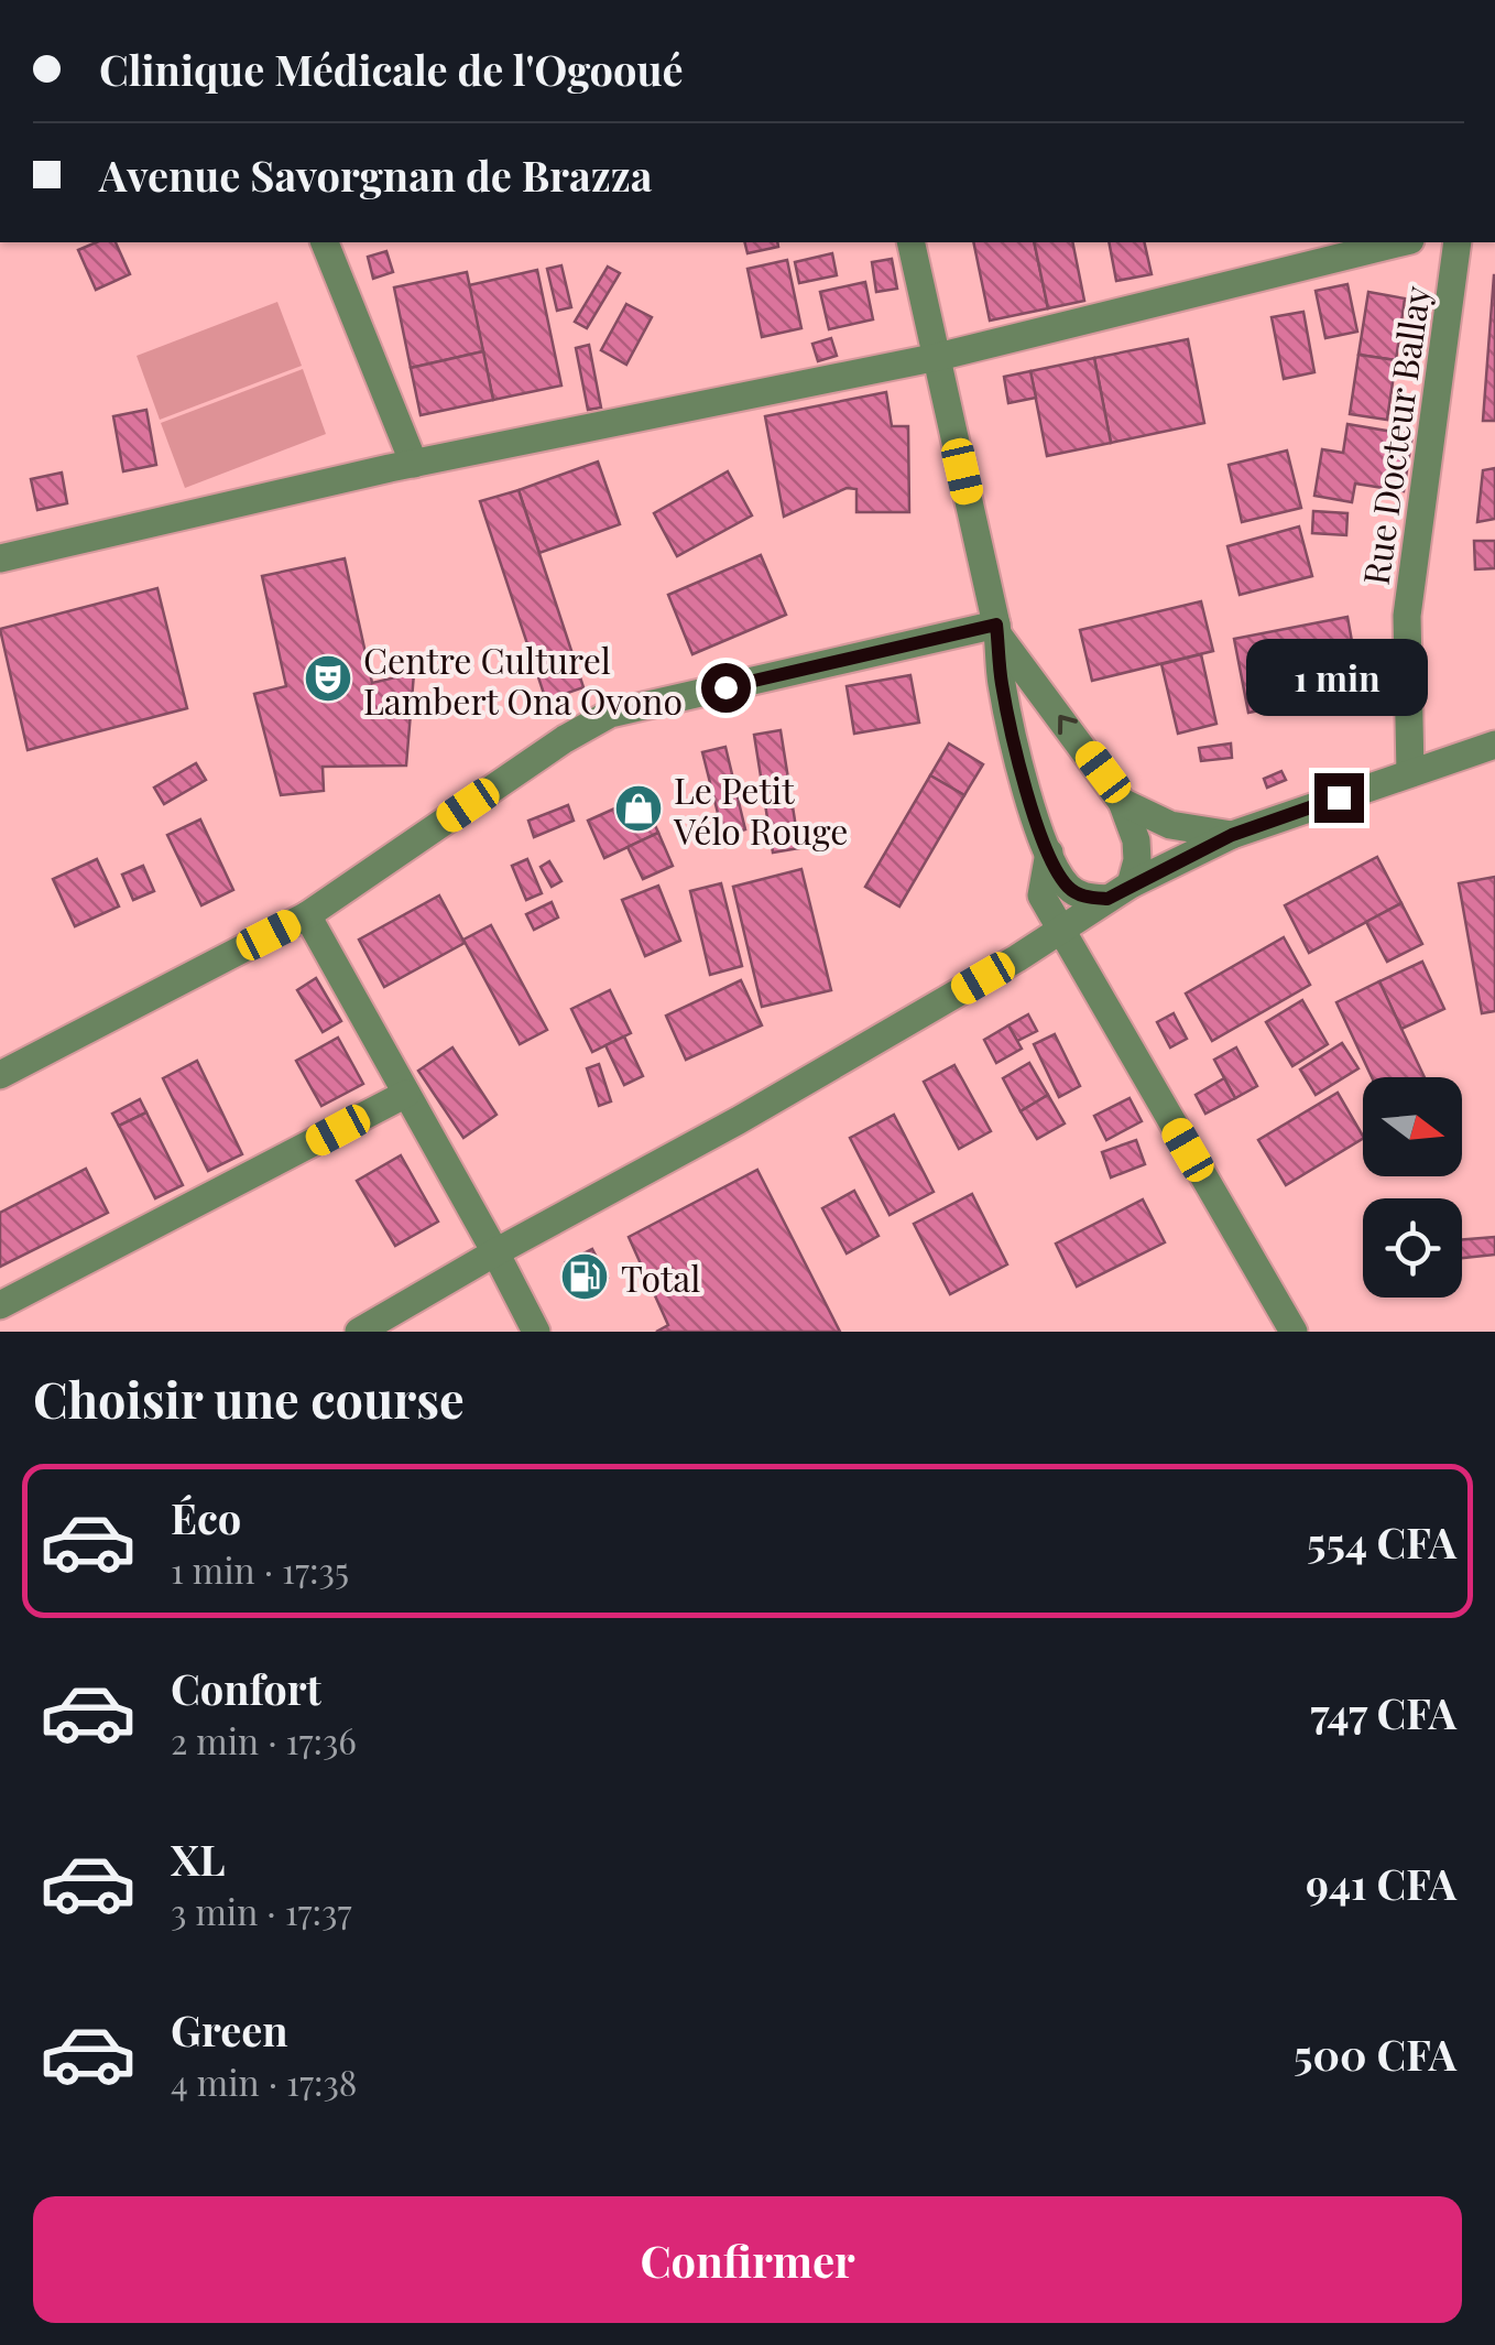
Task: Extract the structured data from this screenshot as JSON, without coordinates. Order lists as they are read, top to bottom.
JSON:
{
  "streets": {
    "street": ["Rue Docteur Ballay"]
  },
  "places": {
    "theatre": ["Centre Culturel Lambert Ona Ovono"],
    "shop": ["Le Petit Vélo Rouge"],
    "fuel station": ["Total"]
  },
  "north": "right",
  "page": {
    "banner": ["Clinique Médicale de l'Ogooué", "Avenue Savorgnan de Brazza"],
    "bubble": "1 min",
    "heading": "Choisir une course",
    "list": [
      {
        "name": "Éco",
        "note": "1 min · 17:35",
        "value": "554 CFA"
      },
      {
        "name": "Confort",
        "note": "2 min · 17:36",
        "value": "747 CFA"
      },
      {
        "name": "XL",
        "note": "3 min · 17:37",
        "value": "941 CFA"
      },
      {
        "name": "Green",
        "note": "4 min · 17:38",
        "value": "500 CFA"
      }
    ],
    "buttons": "Confirmer"
  }
}
